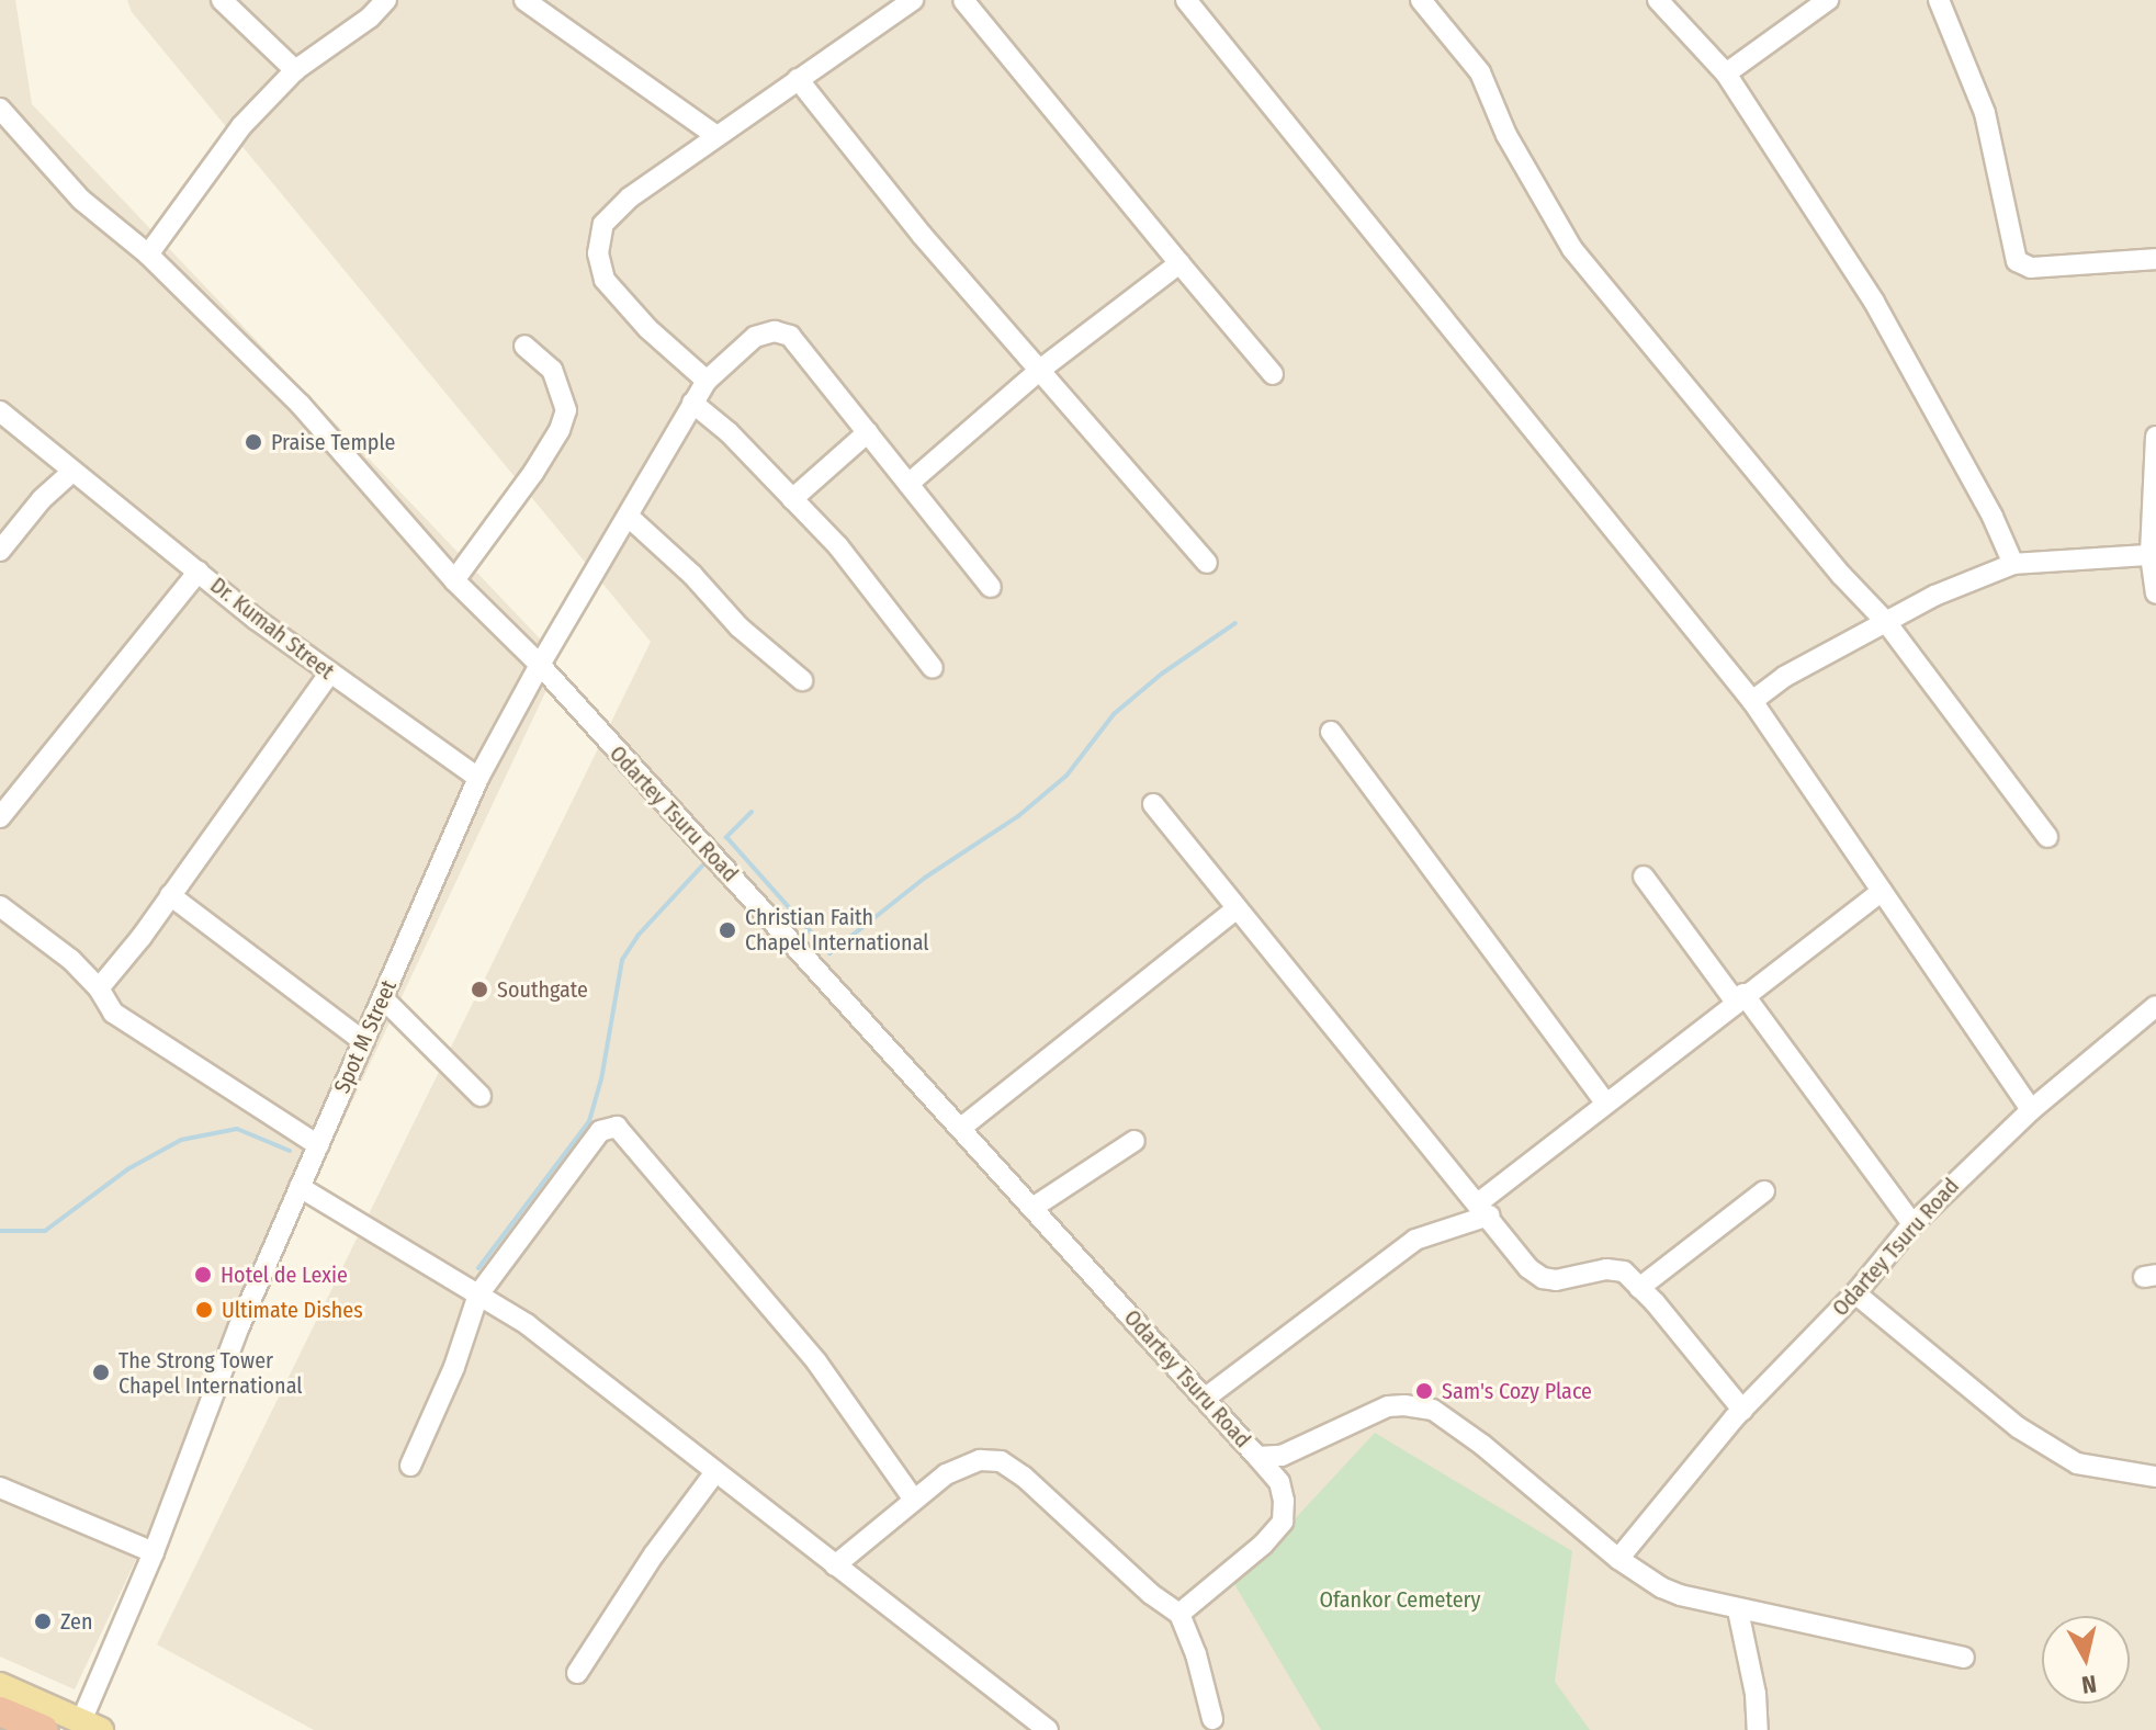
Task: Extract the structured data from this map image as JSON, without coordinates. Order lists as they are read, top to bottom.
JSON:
{
  "streets": {
    "street": ["Dr. Kumah Street", "Odartey Tsuru Road", "Spot M Street"]
  },
  "crossings": [
    ["Dr. Kumah Street", "Spot M Street"],
    ["Odartey Tsuru Road", "Spot M Street"]
  ],
  "parks": ["Ofankor Cemetery"],
  "places": [
    "Praise Temple",
    "Christian Faith Chapel International",
    "Southgate",
    "Hotel de Lexie",
    "Ultimate Dishes",
    "The Strong Tower Chapel International",
    "Sam's Cozy Place",
    "Zen"
  ],
  "north": "bottom"
}
